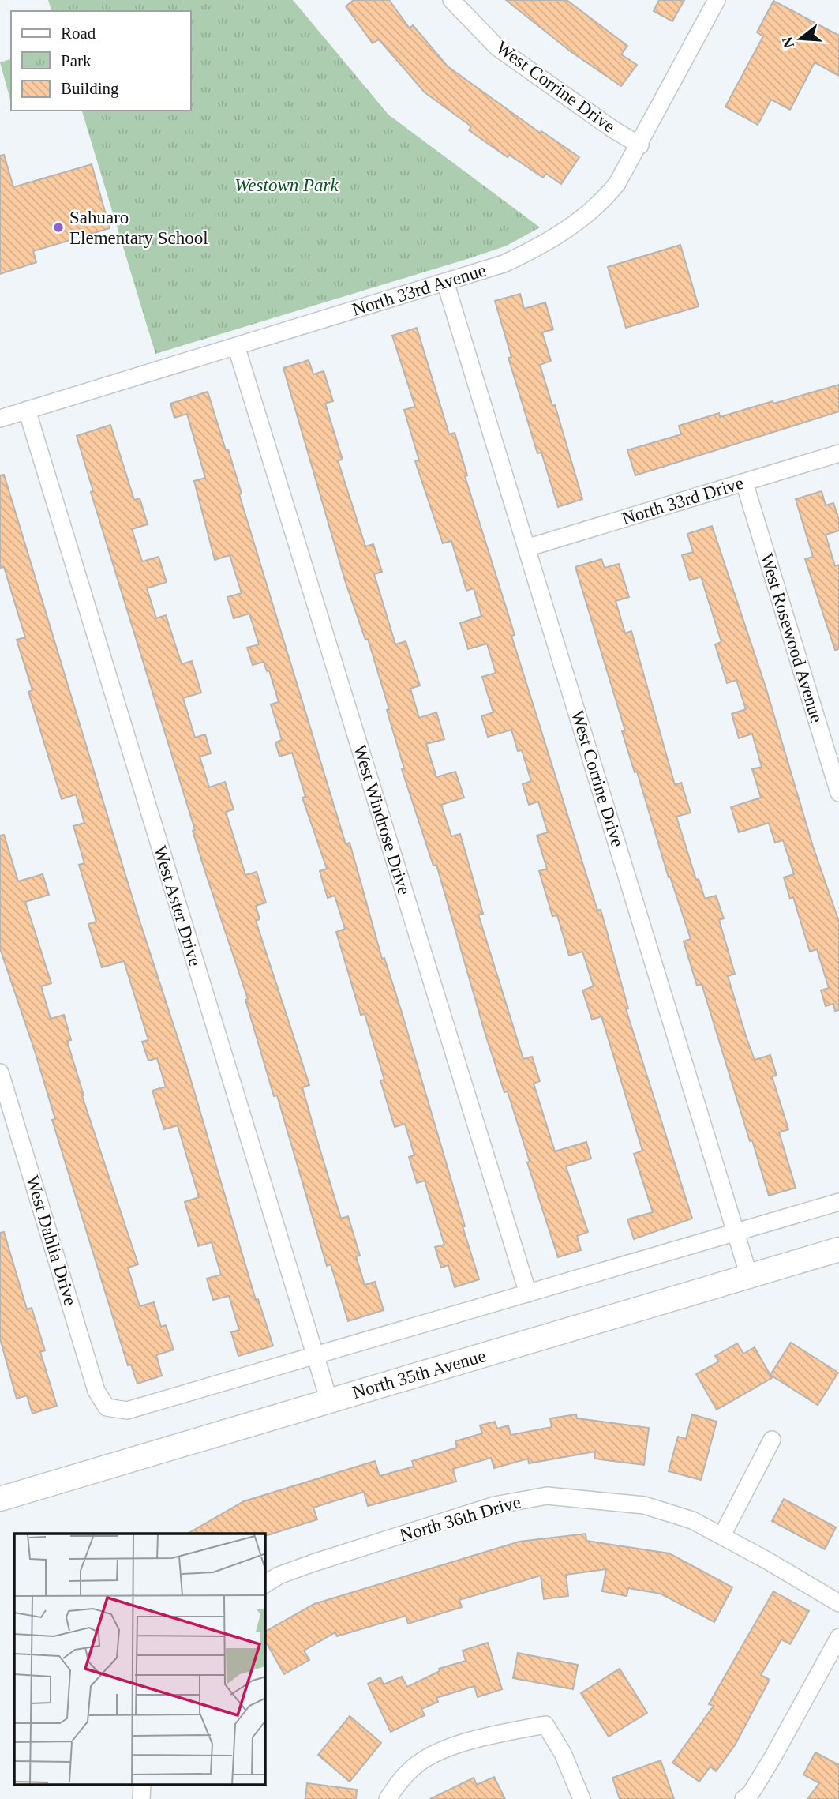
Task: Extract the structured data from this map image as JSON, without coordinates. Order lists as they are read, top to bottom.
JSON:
{
  "streets": {
    "main road": ["North 35th Avenue"],
    "street": [
      "West Corrine Drive",
      "North 33rd Avenue",
      "North 33rd Drive",
      "West Rosewood Avenue",
      "West Windrose Drive",
      "West Aster Drive",
      "West Dahlia Drive",
      "North 36th Drive"
    ]
  },
  "crossings": [
    ["West Corrine Drive", "North 33rd Avenue"],
    ["West Corrine Drive", "North 33rd Drive"],
    ["West Corrine Drive", "North 35th Avenue"],
    ["North 33rd Avenue", "West Windrose Drive"],
    ["North 33rd Avenue", "West Aster Drive"],
    ["North 33rd Drive", "West Rosewood Avenue"],
    ["West Aster Drive", "West Dahlia Drive"],
    ["West Aster Drive", "North 35th Avenue"]
  ],
  "parks": ["Westown Park"],
  "places": ["Sahuaro Elementary School"],
  "legend": ["Road", "Park", "Building"],
  "north": "left"
}
